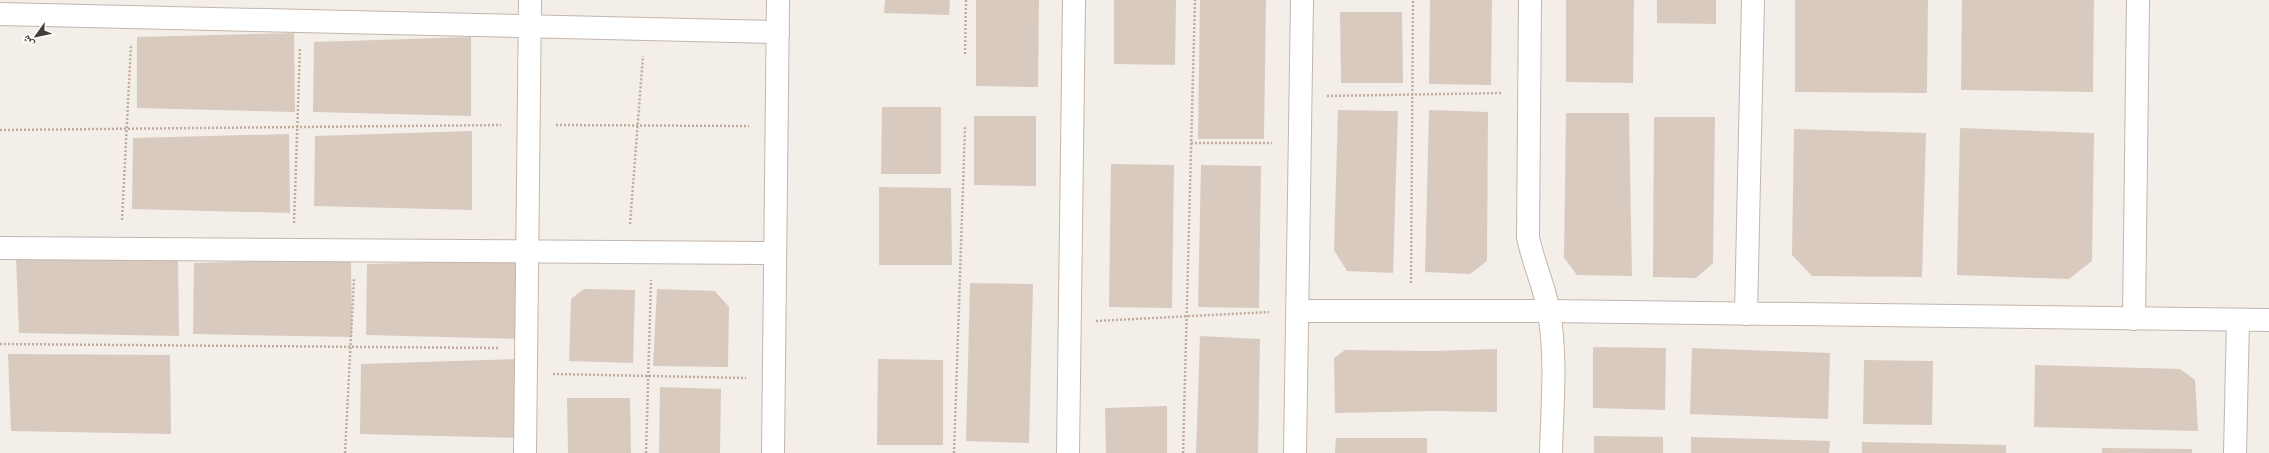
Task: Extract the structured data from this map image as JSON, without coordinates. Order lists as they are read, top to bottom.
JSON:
{
  "north": "bottom left"
}
